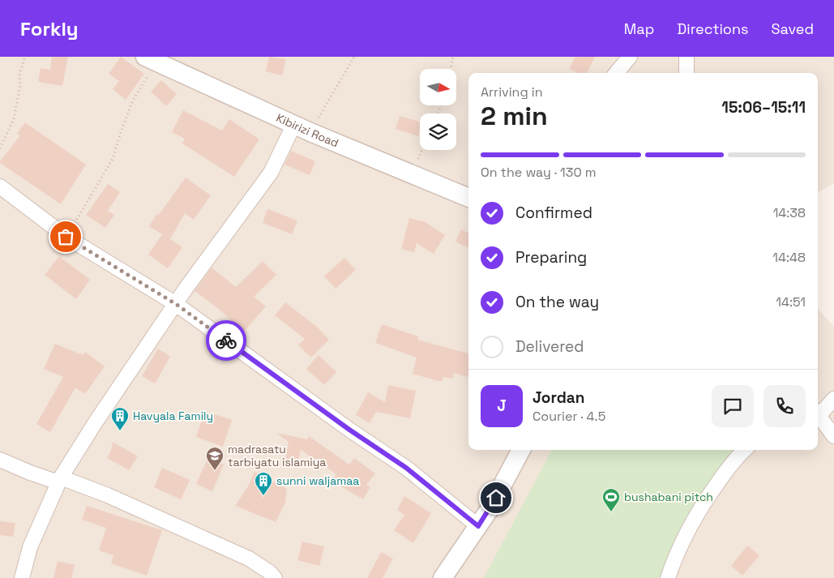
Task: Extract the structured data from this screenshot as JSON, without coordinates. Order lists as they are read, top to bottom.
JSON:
{
  "streets": {
    "street": ["Kibirizi Road"]
  },
  "places": {
    "building": ["Havyala Family", "sunni waljamaa"],
    "school or university": ["madrasatu tarbiyatu islamiya"],
    "sports": ["bushabani pitch"]
  },
  "north": "right",
  "page": {
    "header": "Forkly",
    "nav": ["Map", "Directions", "Saved"],
    "heading": ["2 min", "Arriving in", "15:06–15:11"],
    "panel": ["Jordan", "Courier · 4.5"],
    "bar": "On the way · 130 m",
    "list": [
      ["Confirmed", "14:38"],
      ["Preparing", "14:48"],
      ["On the way", "14:51"],
      "Delivered"
    ],
    "round": "J"
  }
}
